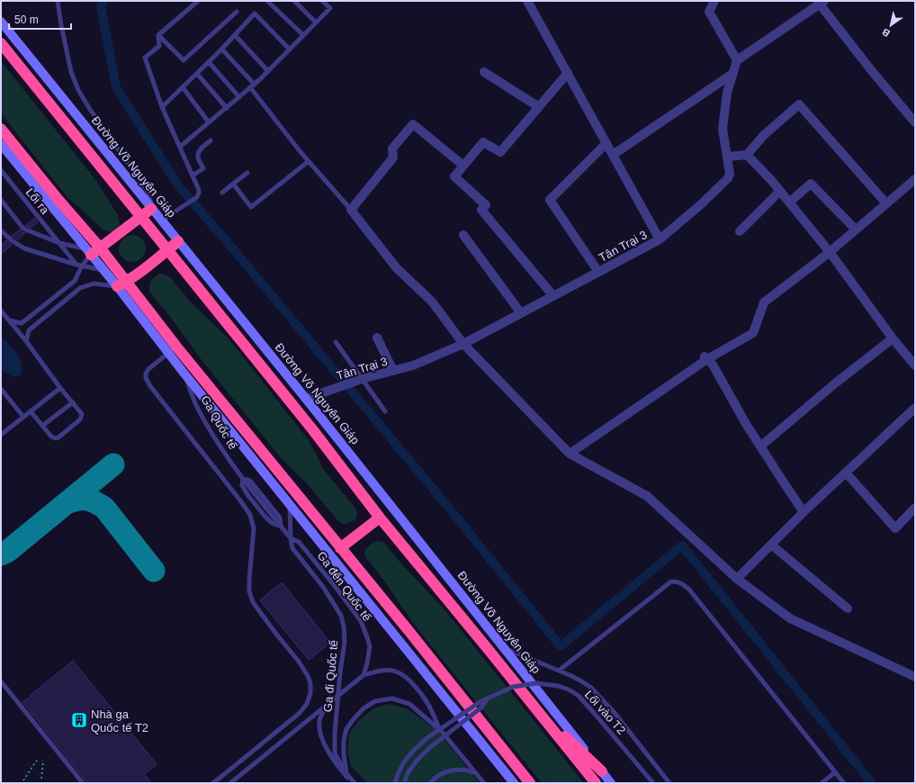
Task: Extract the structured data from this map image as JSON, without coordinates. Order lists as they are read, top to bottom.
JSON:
{
  "streets": {
    "main road": ["Đường Võ Nguyên Giáp"],
    "street": ["Tân Trại 3"],
    "lane": [
      "Lối ra",
      "Ga Quốc tế",
      "Ga đến Quốc tế",
      "Ga đi Quốc tế",
      "Lối vào T2"
    ]
  },
  "crossings": [
    ["Đường Võ Nguyên Giáp", "Tân Trại 3"],
    ["Ga Quốc tế", "Ga đến Quốc tế"],
    ["Ga Quốc tế", "Ga đi Quốc tế"],
    ["Ga đến Quốc tế", "Ga đi Quốc tế"]
  ],
  "places": {
    "building": ["Nhà ga Quốc tế T2"]
  },
  "scale_bar": "50 m",
  "north": "bottom left"
}
